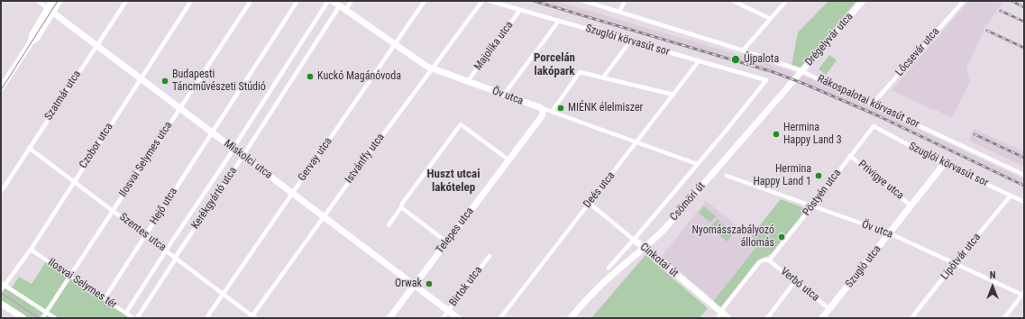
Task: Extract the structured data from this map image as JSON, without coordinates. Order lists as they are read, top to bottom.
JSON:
{
  "streets": {
    "street": [
      "Drégelyvár utca",
      "Szuglói körvasút sor",
      "Majolika utca",
      "Lőcsevár utca",
      "Szatmár utca",
      "Öv utca",
      "Rákospalotai körvasút sor",
      "Czobor utca",
      "Istvánffy utca",
      "Ilosvai Selymes utca",
      "Miskolci utca",
      "Gervay utca",
      "Privigye utca",
      "Deés utca",
      "Pöstyén utca",
      "Kerékgyártó utca",
      "Csömöri út",
      "Hejő utca",
      "Telepes utca",
      "Szentes utca",
      "Lipótvár utca",
      "Cinkotai út",
      "Szugló utca",
      "Ilosvai Selymes tér",
      "Verbó utca",
      "Birtok utca"
    ]
  },
  "crossings": [
    ["Drégelyvár utca", "Csömöri út"],
    ["Szuglói körvasút sor", "Majolika utca"],
    ["Szuglói körvasút sor", "Deés utca"],
    ["Szuglói körvasút sor", "Pöstyén utca"],
    ["Szuglói körvasút sor", "Csömöri út"],
    ["Szuglói körvasút sor", "Lipótvár utca"],
    ["Szuglói körvasút sor", "Szugló utca"],
    ["Majolika utca", "Öv utca"],
    ["Lőcsevár utca", "Rákospalotai körvasút sor"],
    ["Szatmár utca", "Miskolci utca"],
    ["Szatmár utca", "Szentes utca"],
    ["Öv utca", "Istvánffy utca"],
    ["Öv utca", "Gervay utca"],
    ["Öv utca", "Deés utca"],
    ["Öv utca", "Pöstyén utca"],
    ["Öv utca", "Kerékgyártó utca"],
    ["Öv utca", "Csömöri út"],
    ["Öv utca", "Telepes utca"],
    ["Öv utca", "Lipótvár utca"],
    ["Öv utca", "Szugló utca"],
    ["Czobor utca", "Miskolci utca"],
    ["Czobor utca", "Szentes utca"],
    ["Czobor utca", "Ilosvai Selymes tér"],
    ["Istvánffy utca", "Miskolci utca"],
    ["Istvánffy utca", "Szentes utca"],
    ["Ilosvai Selymes utca", "Miskolci utca"],
    ["Ilosvai Selymes utca", "Szentes utca"],
    ["Ilosvai Selymes utca", "Ilosvai Selymes tér"],
    ["Miskolci utca", "Gervay utca"],
    ["Miskolci utca", "Kerékgyártó utca"],
    ["Miskolci utca", "Hejő utca"],
    ["Miskolci utca", "Telepes utca"],
    ["Miskolci utca", "Birtok utca"],
    ["Gervay utca", "Szentes utca"],
    ["Privigye utca", "Pöstyén utca"],
    ["Privigye utca", "Szugló utca"],
    ["Deés utca", "Cinkotai út"],
    ["Pöstyén utca", "Verbó utca"],
    ["Kerékgyártó utca", "Szentes utca"],
    ["Kerékgyártó utca", "Ilosvai Selymes tér"],
    ["Csömöri út", "Cinkotai út"],
    ["Hejő utca", "Szentes utca"],
    ["Hejő utca", "Ilosvai Selymes tér"],
    ["Szugló utca", "Verbó utca"]
  ],
  "districts": ["Porcelán lakópark", "Huszt utcai lakótelep"],
  "places": [
    "Újpalota",
    "Kuckó Magánóvoda",
    "Budapesti Táncművészeti Stúdió",
    "MIÉNK élelmiszer",
    "Hermina Happy Land 3",
    "Hermina Happy Land 1",
    "Nyomásszabályozó állomás",
    "Orwak"
  ],
  "north": "top"
}
